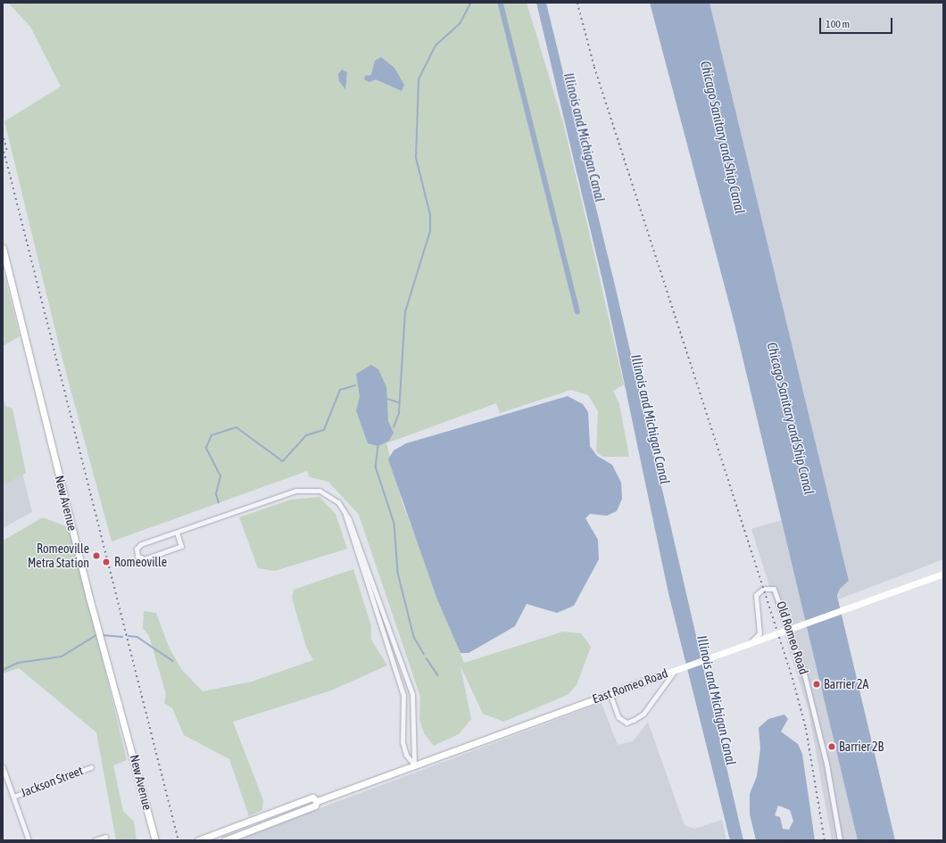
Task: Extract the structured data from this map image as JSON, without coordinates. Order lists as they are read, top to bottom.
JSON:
{
  "streets": {
    "main road": ["New Avenue", "East Romeo Road"],
    "street": ["Old Romeo Road", "Jackson Street"]
  },
  "crossings": [
    ["Old Romeo Road", "East Romeo Road"]
  ],
  "water": ["Illinois and Michigan Canal", "Chicago Sanitary and Ship Canal"],
  "places": [
    "Romeoville Metra Station",
    "Romeoville",
    "Barrier 2A",
    "Barrier 2B"
  ],
  "scale_bar": "100 m"
}
